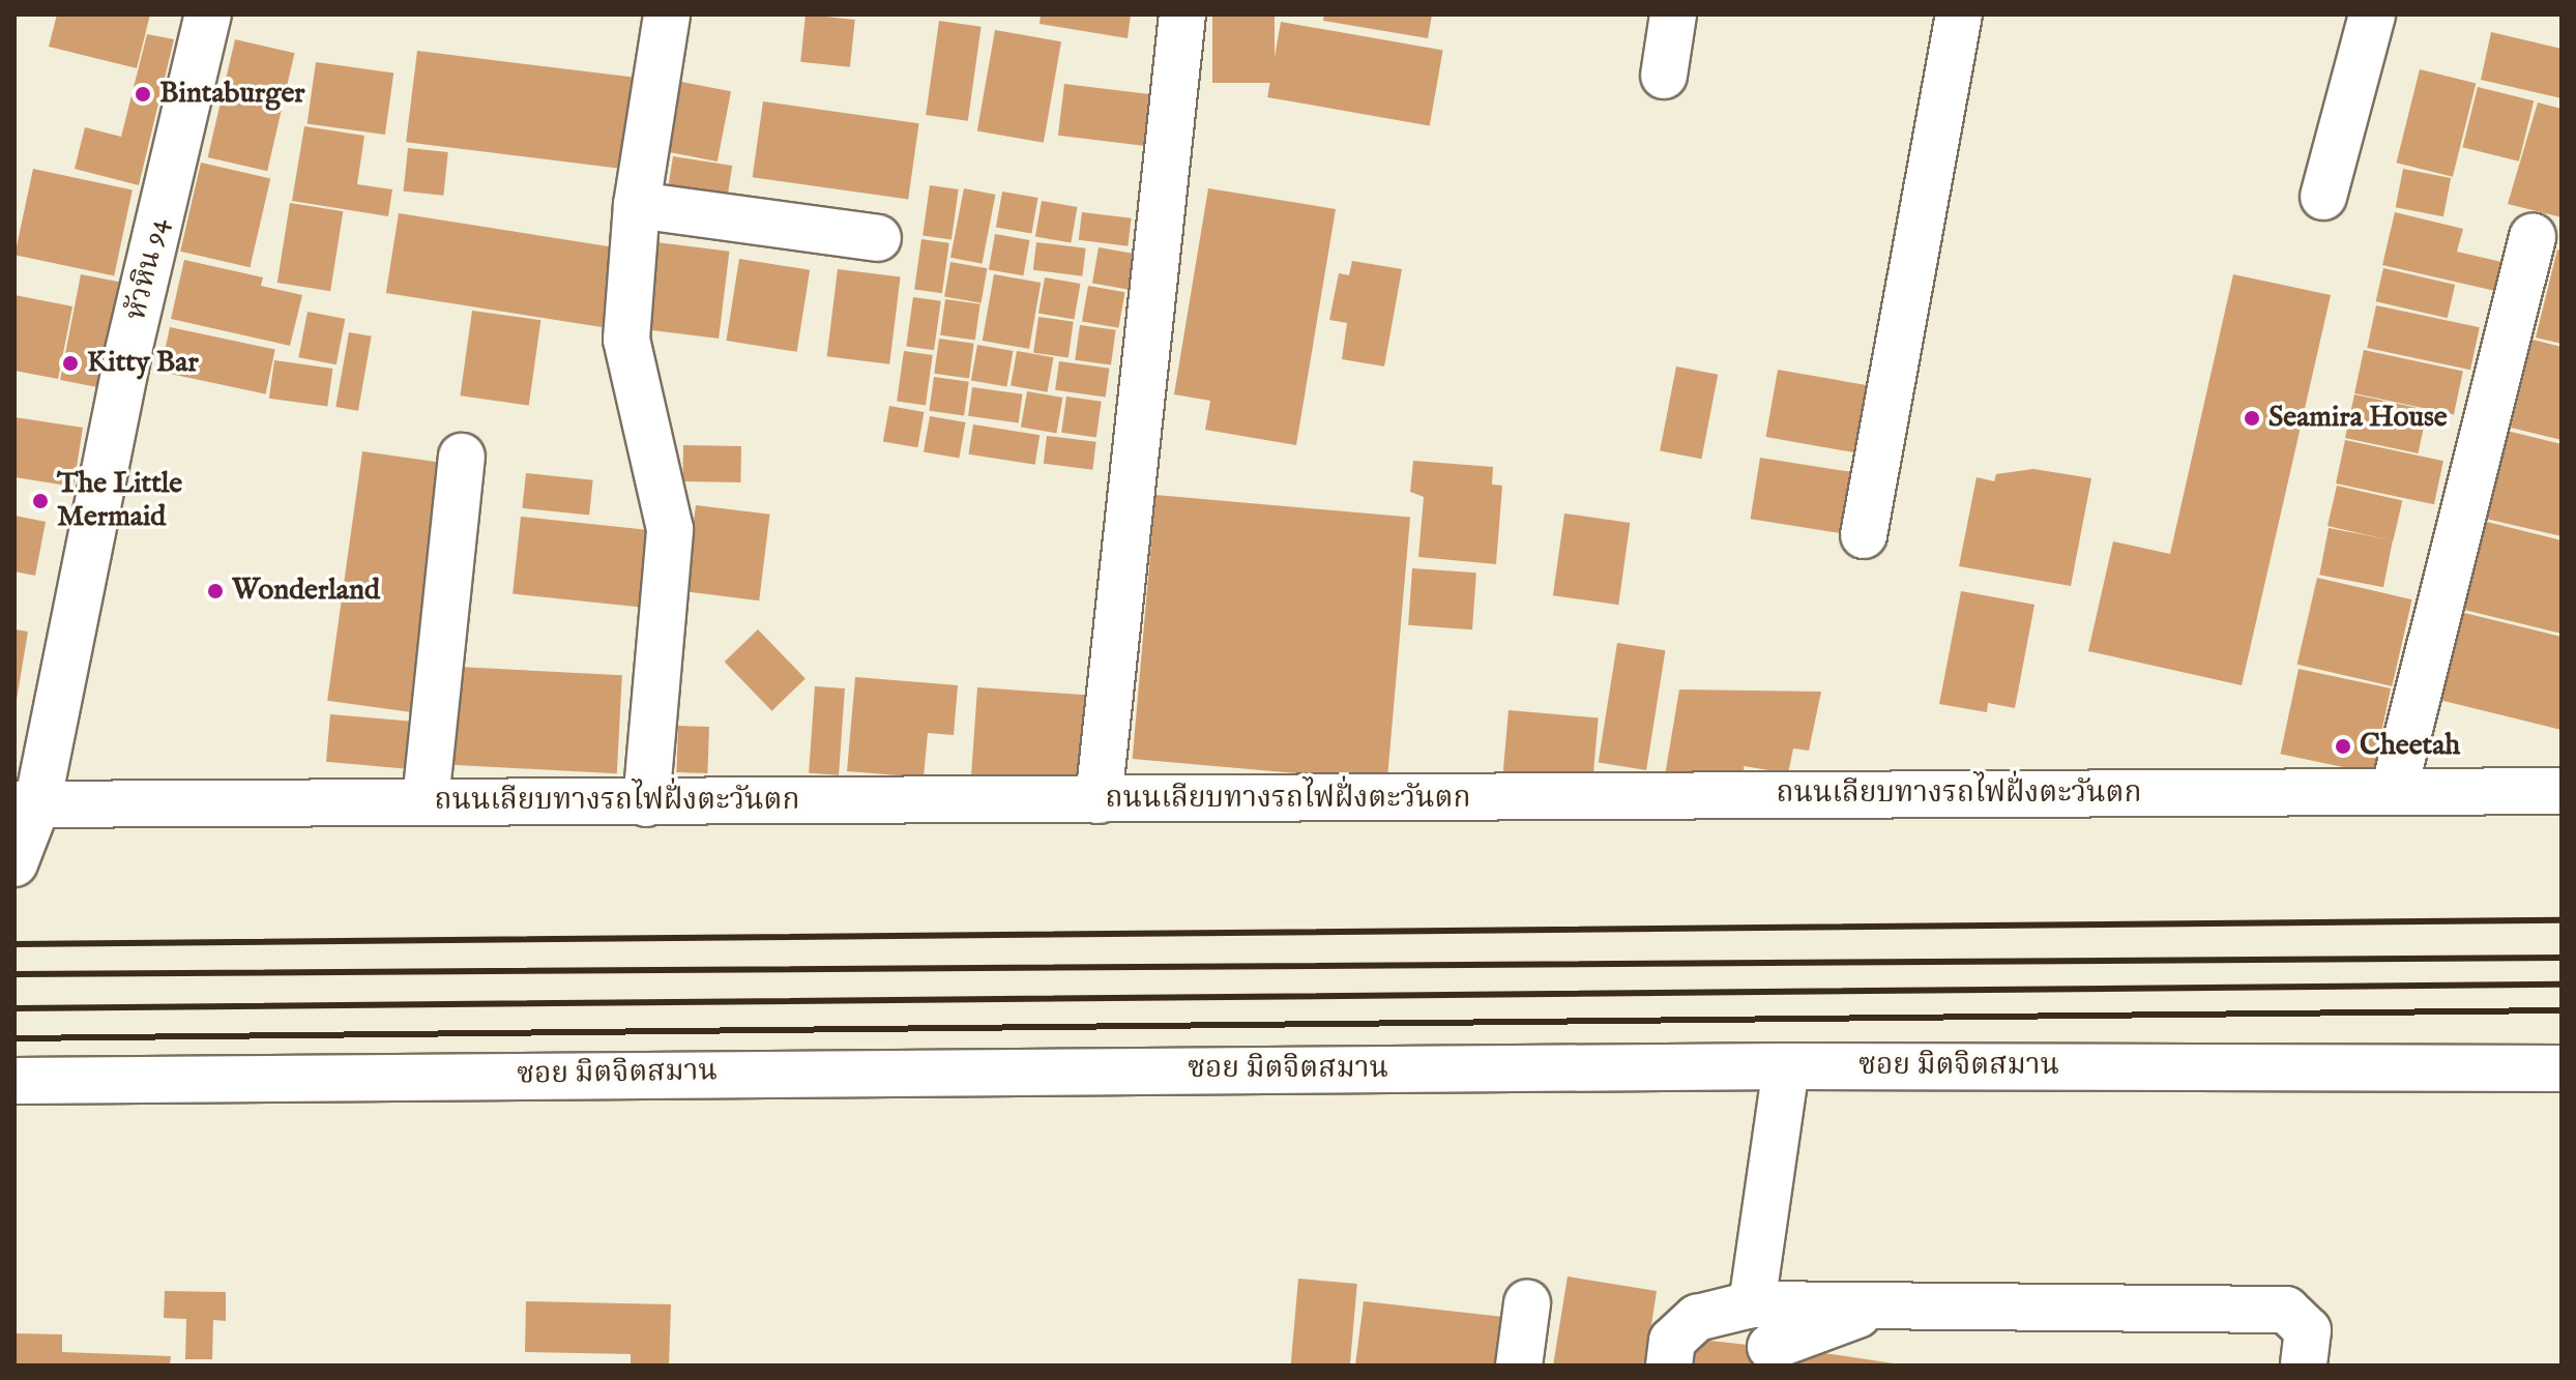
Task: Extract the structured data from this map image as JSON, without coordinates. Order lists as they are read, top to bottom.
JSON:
{
  "streets": {
    "street": ["หัวหิน 94", "ถนนเลียบทางรถไฟฝั่งตะวันตก", "ซอย มิตจิตสมาน"]
  },
  "crossings": [
    ["หัวหิน 94", "ถนนเลียบทางรถไฟฝั่งตะวันตก"]
  ],
  "places": [
    "Bintaburger",
    "Kitty Bar",
    "Seamira House",
    "The Little Mermaid",
    "Wonderland",
    "Cheetah"
  ]
}
